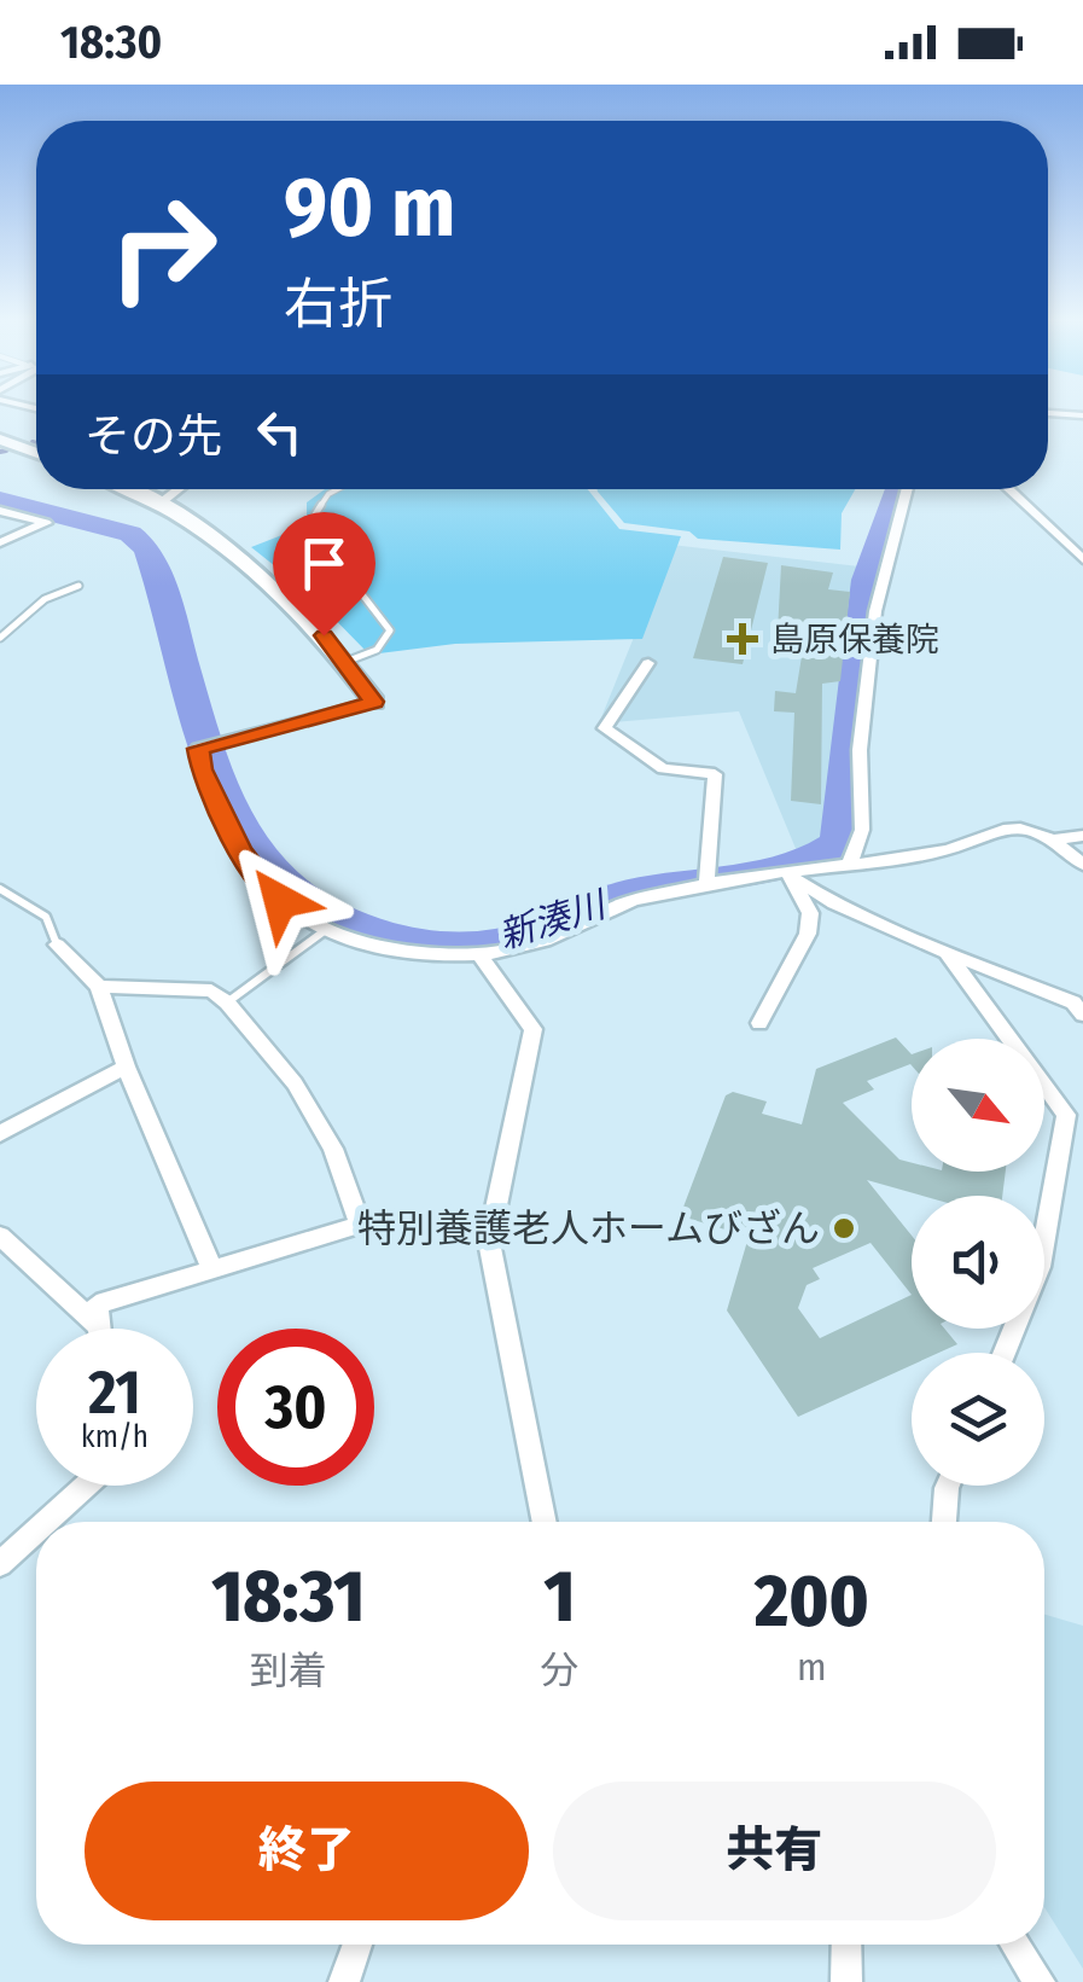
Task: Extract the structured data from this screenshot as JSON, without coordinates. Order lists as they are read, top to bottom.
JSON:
{
  "water": ["新湊川"],
  "places": {
    "health": ["島原保養院"],
    "other": ["特別養護老人ホームびざん"]
  },
  "north": "bottom right",
  "page": {
    "status": "18:30",
    "turn": ["90 m", "右折"],
    "then": "その先",
    "speed": "21 km/h",
    "limit": "30",
    "eta": [
      "18:31",
      "到着",
      "1",
      "分",
      "200",
      "m"
    ],
    "buttons": ["終了", "共有"]
  }
}
